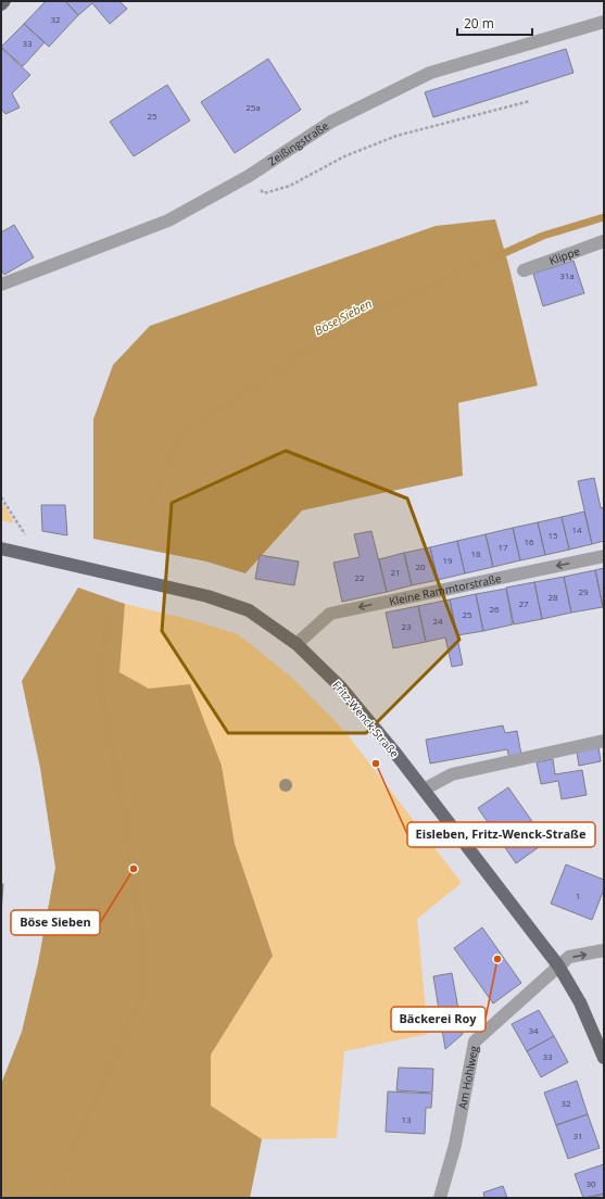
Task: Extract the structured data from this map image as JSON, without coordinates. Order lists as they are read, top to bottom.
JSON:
{
  "streets": {
    "main road": ["Fritz-Wenck-Straße"],
    "street": [
      "Zeißingstraße",
      "Klippe",
      "Kleine Rammtorstraße",
      "Am Hohlweg"
    ]
  },
  "crossings": [
    ["Kleine Rammtorstraße", "Fritz-Wenck-Straße"],
    ["Fritz-Wenck-Straße", "Am Hohlweg"]
  ],
  "one_way": ["Kleine Rammtorstraße"],
  "water": ["Böse Sieben"],
  "places": ["Eisleben, Fritz-Wenck-Straße", "Böse Sieben", "Bäckerei Roy"],
  "house_numbers": [
    "32",
    "33",
    "25a",
    "25",
    "31a",
    "14",
    "15",
    "16",
    "17",
    "18",
    "19",
    "20",
    "21",
    "22",
    "29",
    "28",
    "27",
    "26",
    "25",
    "24",
    "23",
    "1",
    "34",
    "33",
    "32",
    "13",
    "31",
    "30"
  ],
  "scale_bar": "20 m"
}
